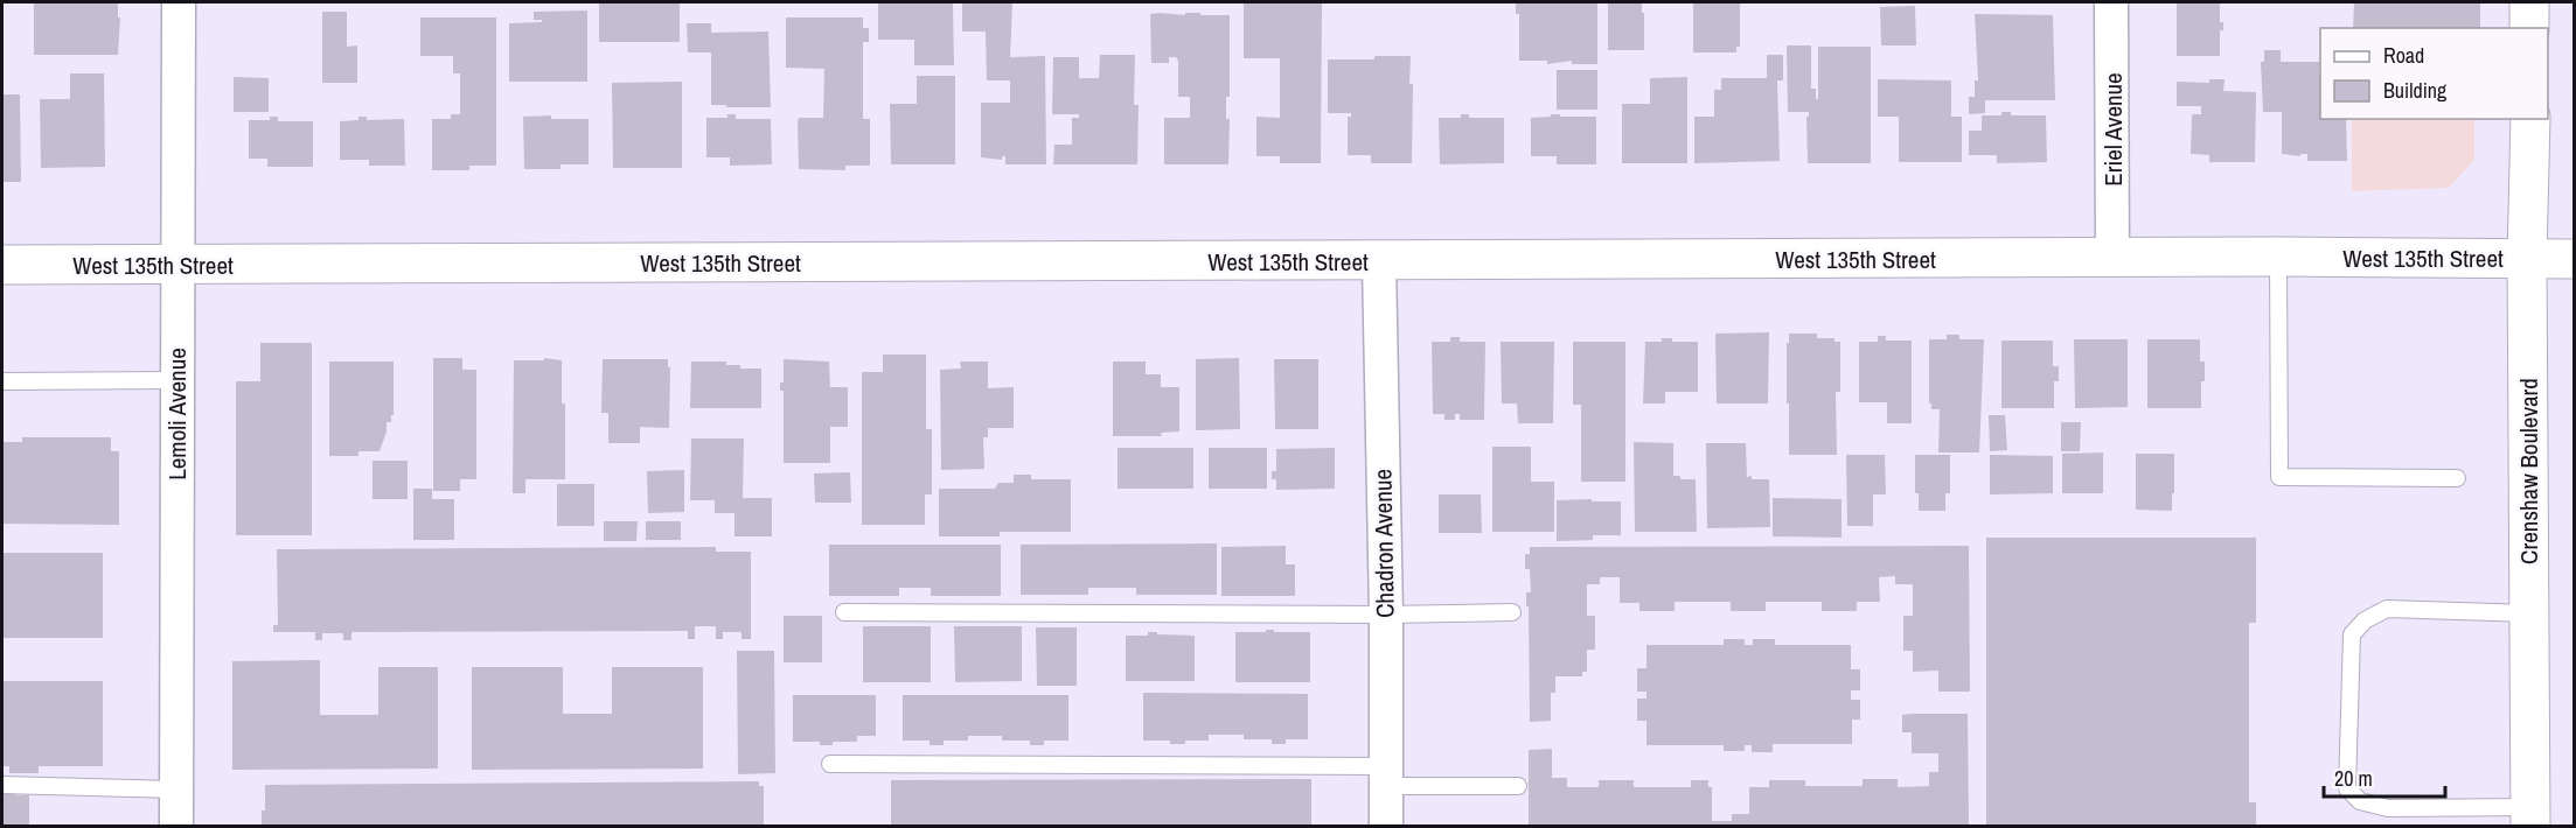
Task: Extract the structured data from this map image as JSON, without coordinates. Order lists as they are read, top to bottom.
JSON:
{
  "streets": {
    "street": [
      "Eriel Avenue",
      "West 135th Street",
      "Lemoli Avenue",
      "Crenshaw Boulevard",
      "Chadron Avenue"
    ]
  },
  "crossings": [
    ["Eriel Avenue", "West 135th Street"],
    ["West 135th Street", "Lemoli Avenue"],
    ["West 135th Street", "Crenshaw Boulevard"],
    ["West 135th Street", "Chadron Avenue"]
  ],
  "legend": ["Road", "Building"],
  "scale_bar": "20 m"
}
